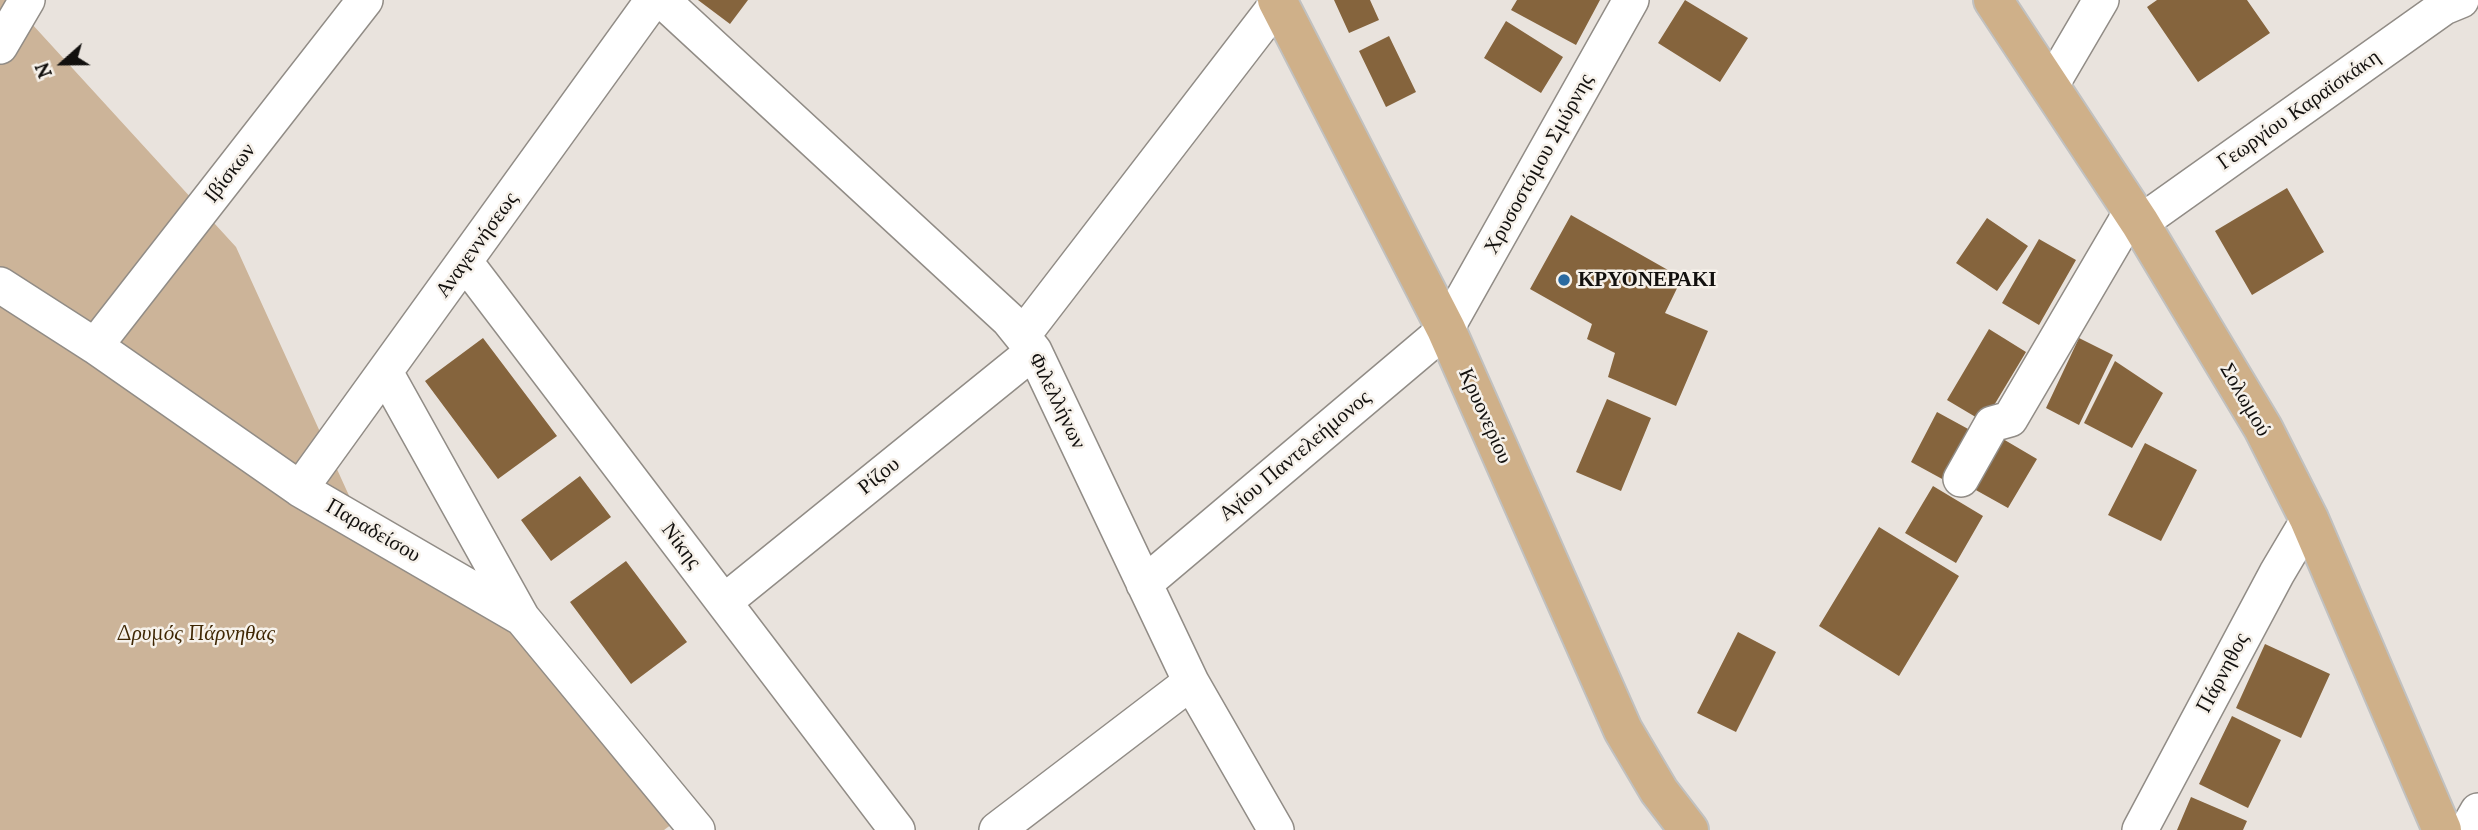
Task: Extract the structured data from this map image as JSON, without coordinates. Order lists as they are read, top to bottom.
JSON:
{
  "streets": {
    "main road": ["Σολωμού", "Κρυονερίου"],
    "street": [
      "Γεωργίου Καραϊσκάκη",
      "Χρυσοστόμου Σμύρνης",
      "Ιβίσκων",
      "Αναγεννήσεως",
      "Φιλελλήνων",
      "Αγίου Παντελεήμονος",
      "Ρίζου",
      "Παραδείσου",
      "Νίκης",
      "Πάρνηθος"
    ]
  },
  "crossings": [
    ["Γεωργίου Καραϊσκάκη", "Σολωμού"],
    ["Χρυσοστόμου Σμύρνης", "Κρυονερίου"],
    ["Χρυσοστόμου Σμύρνης", "Αγίου Παντελεήμονος"],
    ["Ιβίσκων", "Παραδείσου"],
    ["Αναγεννήσεως", "Παραδείσου"],
    ["Αναγεννήσεως", "Νίκης"],
    ["Σολωμού", "Πάρνηθος"],
    ["Φιλελλήνων", "Αγίου Παντελεήμονος"],
    ["Φιλελλήνων", "Ρίζου"],
    ["Κρυονερίου", "Αγίου Παντελεήμονος"],
    ["Κρυονερίου", "Ρίζου"],
    ["Ρίζου", "Νίκης"]
  ],
  "parks": ["Δρυμός Πάρνηθας"],
  "places": ["ΚΡΥΟΝΕΡΑΚΙ"],
  "north": "left"
}
